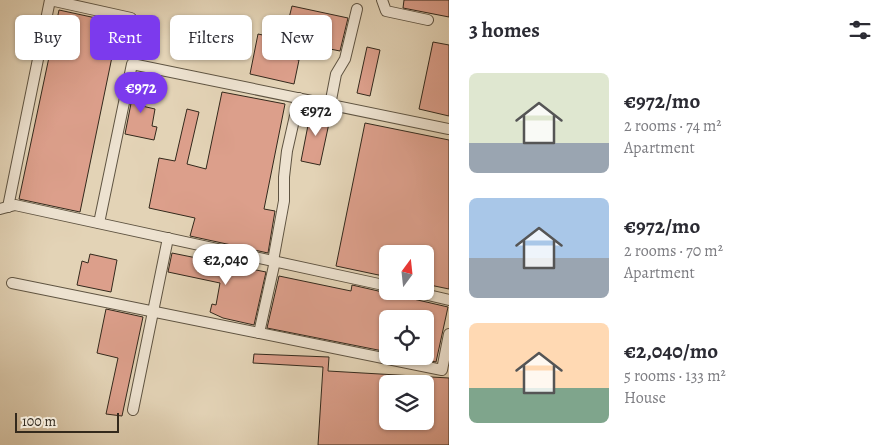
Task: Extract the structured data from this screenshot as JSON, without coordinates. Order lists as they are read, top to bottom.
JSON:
{
  "scale_bar": "100 m",
  "north": "top",
  "page": {
    "heading": "3 homes",
    "chip": [
      "Buy",
      "Rent",
      "Filters",
      "New"
    ],
    "list": [
      {
        "name": "€972/mo",
        "note": "2 rooms · 74 m² · Apartment"
      },
      {
        "name": "€972/mo",
        "note": "2 rooms · 70 m² · Apartment"
      },
      {
        "name": "€2,040/mo",
        "note": "5 rooms · 133 m² · House"
      }
    ],
    "price": ["€972", "€972", "€2,040"],
    "scale": "100 m"
  }
}
